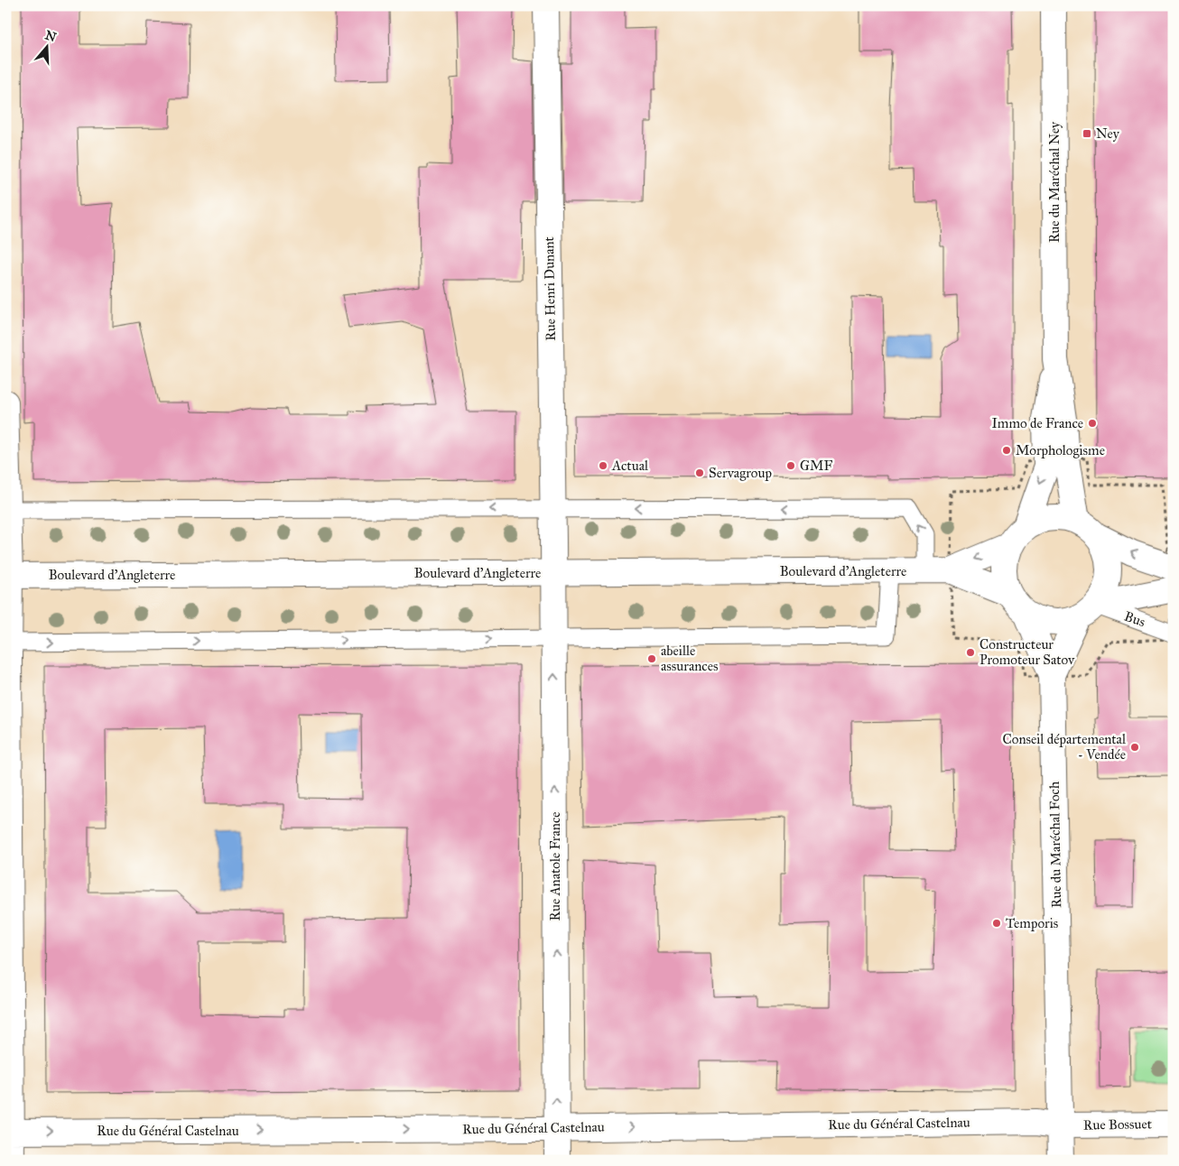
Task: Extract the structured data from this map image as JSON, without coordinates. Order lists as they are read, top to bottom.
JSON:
{
  "streets": {
    "street": [
      "Rue du Maréchal Ney",
      "Rue Henri Dunant",
      "Boulevard d'Angleterre",
      "Rue du Maréchal Foch",
      "Rue Anatole France",
      "Rue du Général Castelnau",
      "Rue Bossuet"
    ],
    "lane": ["Bus"]
  },
  "crossings": [
    ["Rue du Maréchal Ney", "Boulevard d'Angleterre"],
    ["Rue du Maréchal Ney", "Bus"],
    ["Rue du Maréchal Ney", "Rue du Maréchal Foch"],
    ["Rue Henri Dunant", "Boulevard d'Angleterre"],
    ["Rue Henri Dunant", "Rue Anatole France"],
    ["Boulevard d'Angleterre", "Bus"],
    ["Boulevard d'Angleterre", "Rue du Maréchal Foch"],
    ["Boulevard d'Angleterre", "Rue Anatole France"],
    ["Bus", "Rue du Maréchal Foch"],
    ["Rue du Maréchal Foch", "Rue du Général Castelnau"],
    ["Rue du Maréchal Foch", "Rue Bossuet"],
    ["Rue Anatole France", "Rue du Général Castelnau"],
    ["Rue du Général Castelnau", "Rue Bossuet"]
  ],
  "one_way": ["Rue Anatole France", "Rue du Général Castelnau"],
  "places": {
    "transit": ["Ney"],
    "other": [
      "Immo de France",
      "Morphologisme",
      "Actual",
      "GMF",
      "Servagroup",
      "Constructeur Promoteur Satov",
      "abeille assurances",
      "Conseil départemental - Vendée",
      "Temporis"
    ]
  },
  "north": "top"
}
